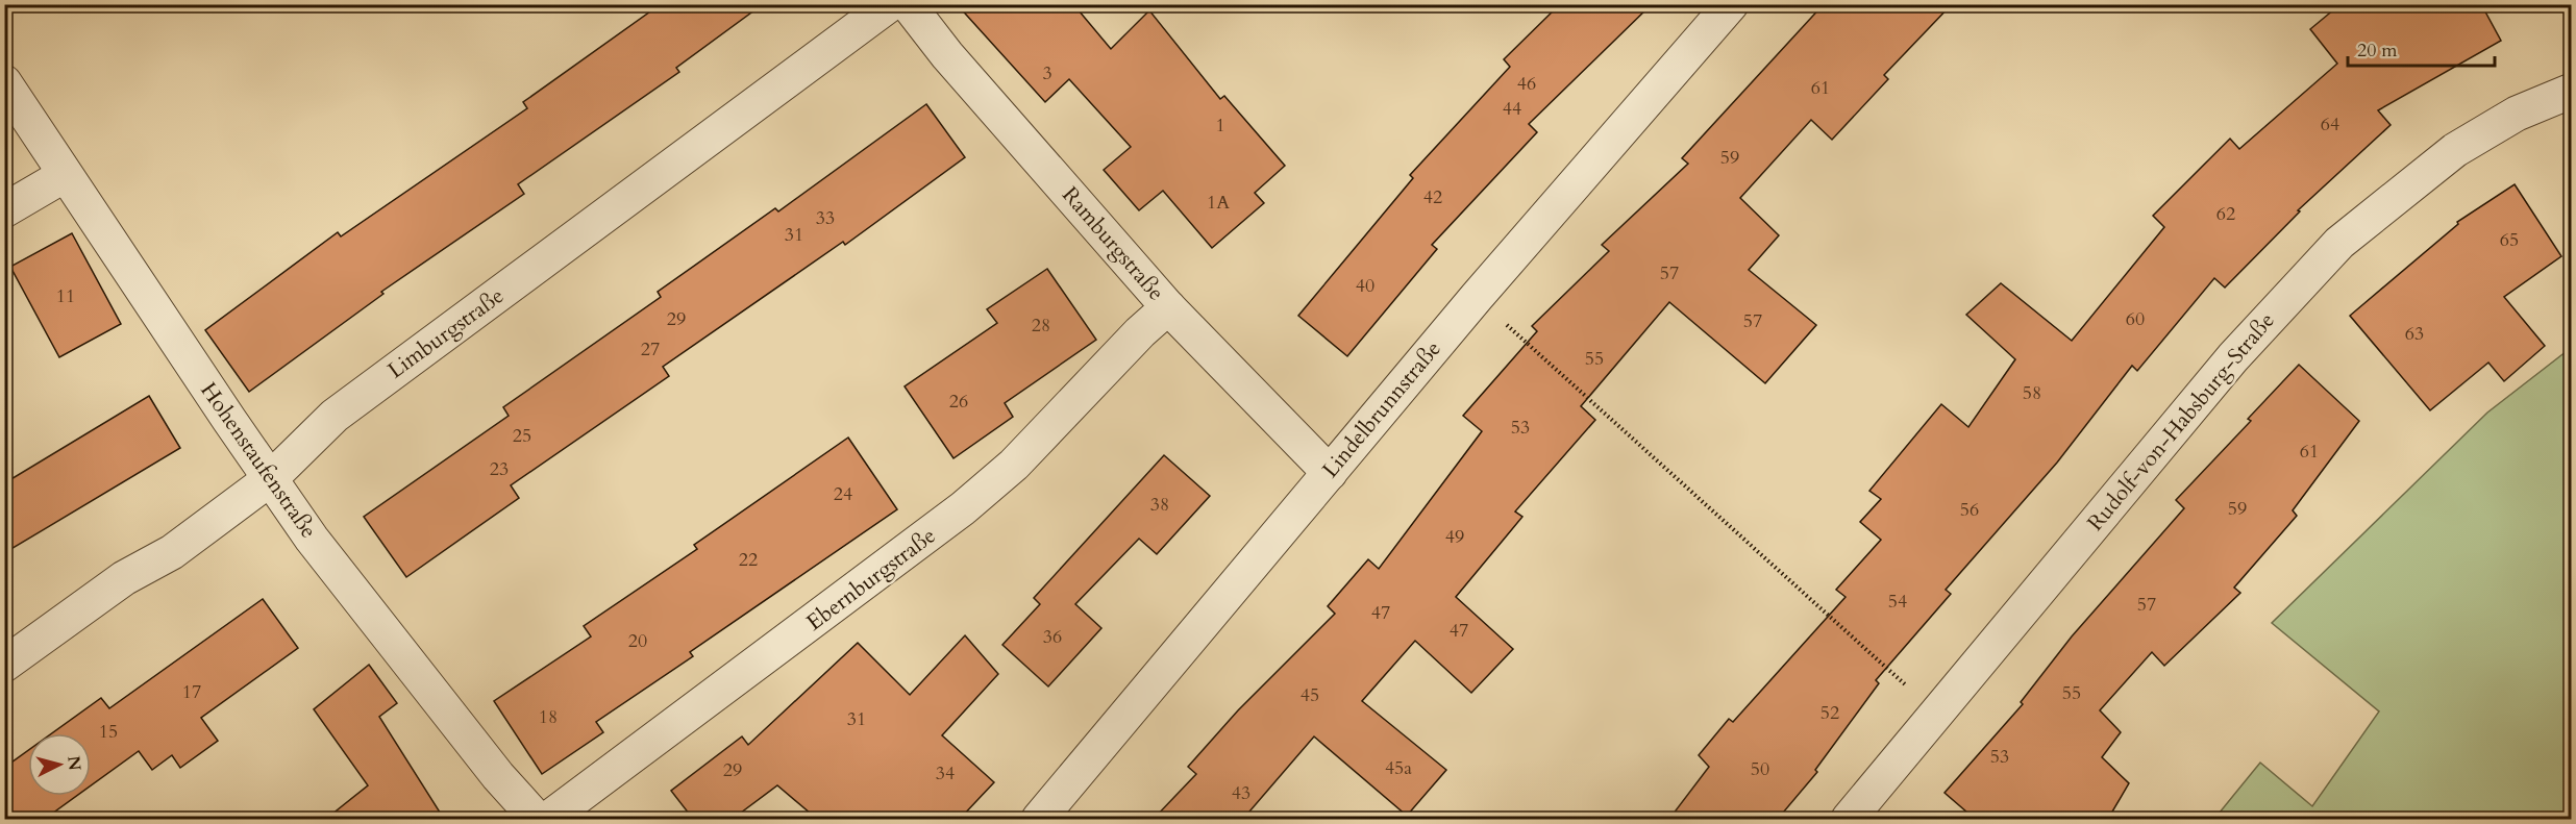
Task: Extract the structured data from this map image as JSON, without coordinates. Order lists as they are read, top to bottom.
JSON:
{
  "streets": {
    "street": [
      "Ramburgstraße",
      "Limburgstraße",
      "Lindelbrunnstraße",
      "Rudolf-von-Habsburg-Straße",
      "Hohenstaufenstraße",
      "Ebernburgstraße"
    ]
  },
  "crossings": [
    ["Ramburgstraße", "Lindelbrunnstraße"],
    ["Ramburgstraße", "Ebernburgstraße"],
    ["Limburgstraße", "Hohenstaufenstraße"]
  ],
  "house_numbers": [
    "3",
    "46",
    "61",
    "44",
    "64",
    "1",
    "59",
    "42",
    "1A",
    "62",
    "33",
    "31",
    "65",
    "57",
    "40",
    "11",
    "29",
    "60",
    "57",
    "28",
    "63",
    "27",
    "55",
    "58",
    "26",
    "53",
    "25",
    "61",
    "23",
    "24",
    "38",
    "59",
    "56",
    "49",
    "22",
    "54",
    "57",
    "47",
    "47",
    "36",
    "20",
    "17",
    "55",
    "45",
    "52",
    "18",
    "31",
    "15",
    "53",
    "45a",
    "50",
    "29",
    "34",
    "43"
  ],
  "scale_bar": "20 m",
  "north": "right"
}
